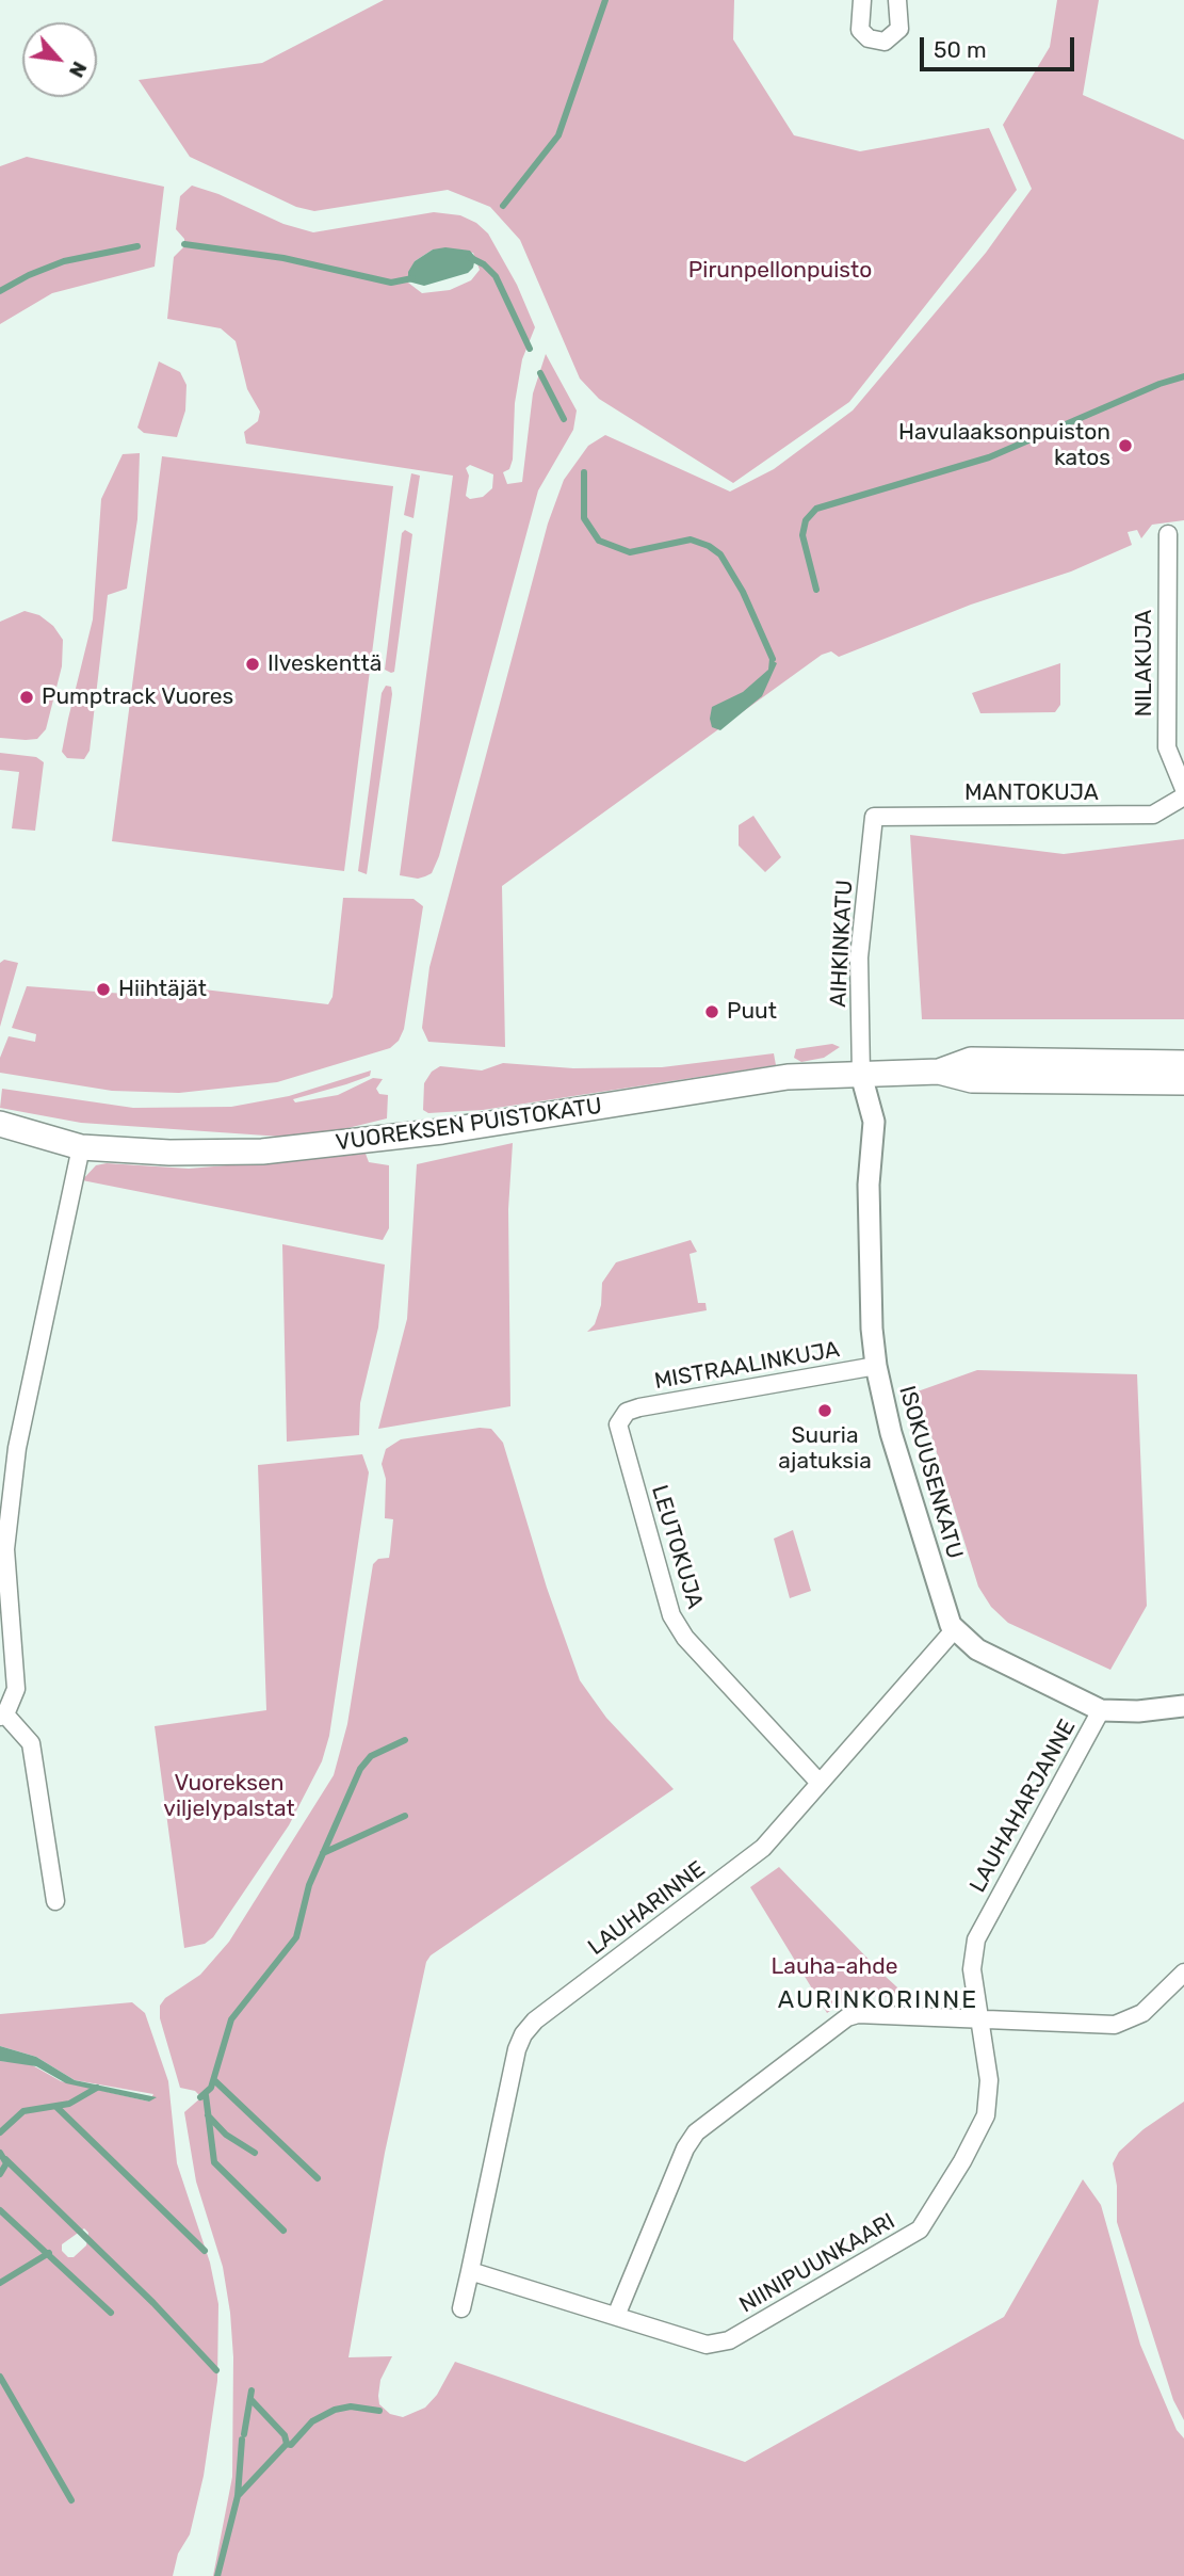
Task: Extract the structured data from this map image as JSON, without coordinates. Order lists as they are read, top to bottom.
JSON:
{
  "streets": {
    "main road": ["VUOREKSEN PUISTOKATU"],
    "street": [
      "NILAKUJA",
      "MANTOKUJA",
      "AIHKINKATU",
      "MISTRAALINKUJA",
      "ISOKUUSENKATU",
      "LEUTOKUJA",
      "LAUHAHARJANNE",
      "LAUHARINNE",
      "NIINIPUUNKAARI"
    ]
  },
  "crossings": [
    ["MANTOKUJA", "AIHKINKATU"],
    ["AIHKINKATU", "VUOREKSEN PUISTOKATU"],
    ["AIHKINKATU", "ISOKUUSENKATU"],
    ["VUOREKSEN PUISTOKATU", "ISOKUUSENKATU"],
    ["MISTRAALINKUJA", "ISOKUUSENKATU"],
    ["MISTRAALINKUJA", "LEUTOKUJA"],
    ["ISOKUUSENKATU", "LAUHARINNE"],
    ["LEUTOKUJA", "LAUHARINNE"],
    ["LAUHAHARJANNE", "NIINIPUUNKAARI"]
  ],
  "districts": ["AURINKORINNE"],
  "parks": ["Pirunpellonpuisto", "Vuoreksen viljelypalstat", "Lauha-ahde"],
  "places": [
    "Havulaaksonpuiston katos",
    "Ilveskenttä",
    "Pumptrack Vuores",
    "Hiihtäjät",
    "Puut",
    "Suuria ajatuksia"
  ],
  "scale_bar": "50 m",
  "north": "bottom right"
}
